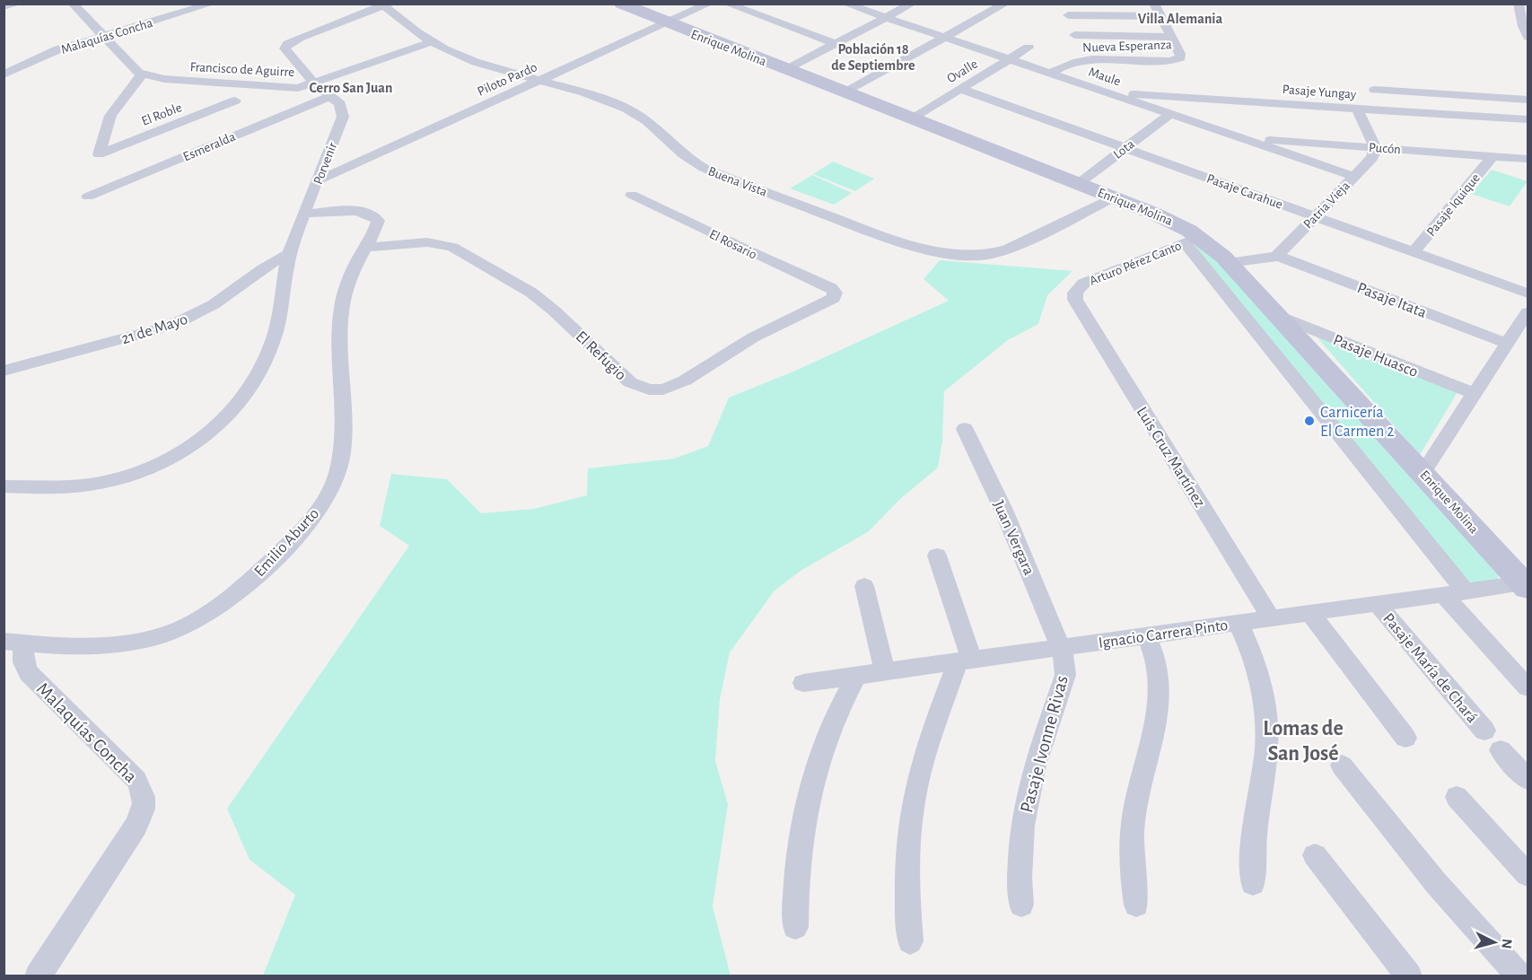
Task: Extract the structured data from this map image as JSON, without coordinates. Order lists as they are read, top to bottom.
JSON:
{
  "streets": {
    "main road": ["Enrique Molina"],
    "street": [
      "Malaquías Concha",
      "Nueva Esperanza",
      "Francisco de Aguirre",
      "Ovalle",
      "Maule",
      "Piloto Pardo",
      "Pasaje Yungay",
      "El Roble",
      "Esmeralda",
      "Pucón",
      "Lota",
      "Porvenir",
      "Buena Vista",
      "Pasaje Carahue",
      "Patria Vieja",
      "Pasaje Iquique",
      "El Rosario",
      "Arturo Pérez Canto",
      "Pasaje Itata",
      "21 de Mayo",
      "El Refugio",
      "Pasaje Huasco",
      "Luis Cruz Martínez",
      "Juan Vergara",
      "Emilio Aburto",
      "Ignacio Carrera Pinto",
      "Pasaje María de Chará",
      "Pasaje Ivonne Rivas"
    ]
  },
  "crossings": [
    ["Malaquías Concha", "Emilio Aburto"],
    ["Nueva Esperanza", "Maule"],
    ["Enrique Molina", "Ovalle"],
    ["Enrique Molina", "Piloto Pardo"],
    ["Enrique Molina", "Lota"],
    ["Enrique Molina", "Buena Vista"],
    ["Enrique Molina", "Arturo Pérez Canto"],
    ["Enrique Molina", "Pasaje Huasco"],
    ["Enrique Molina", "Ignacio Carrera Pinto"],
    ["Francisco de Aguirre", "El Roble"],
    ["Francisco de Aguirre", "Porvenir"],
    ["Francisco de Aguirre", "Buena Vista"],
    ["Ovalle", "Maule"],
    ["Ovalle", "Pasaje Carahue"],
    ["Maule", "Pasaje Yungay"],
    ["Maule", "Pucón"],
    ["Maule", "Lota"],
    ["Maule", "Patria Vieja"],
    ["Piloto Pardo", "Porvenir"],
    ["Piloto Pardo", "Buena Vista"],
    ["Esmeralda", "Porvenir"],
    ["Pucón", "Patria Vieja"],
    ["Pucón", "Pasaje Iquique"],
    ["Lota", "Pasaje Carahue"],
    ["Porvenir", "Buena Vista"],
    ["Porvenir", "21 de Mayo"],
    ["Porvenir", "Emilio Aburto"],
    ["Pasaje Carahue", "Patria Vieja"],
    ["Pasaje Carahue", "Pasaje Iquique"],
    ["Patria Vieja", "Pasaje Itata"],
    ["El Rosario", "El Refugio"],
    ["Arturo Pérez Canto", "Luis Cruz Martínez"],
    ["El Refugio", "Emilio Aburto"],
    ["Luis Cruz Martínez", "Ignacio Carrera Pinto"],
    ["Juan Vergara", "Ignacio Carrera Pinto"],
    ["Juan Vergara", "Pasaje Ivonne Rivas"],
    ["Ignacio Carrera Pinto", "Pasaje María de Chará"],
    ["Ignacio Carrera Pinto", "Pasaje Ivonne Rivas"]
  ],
  "districts": [
    "Villa Alemania",
    "Población 18 de Septiembre",
    "Cerro San Juan",
    "Lomas de San José"
  ],
  "places": ["Carnicería El Carmen 2"],
  "north": "right"
}
